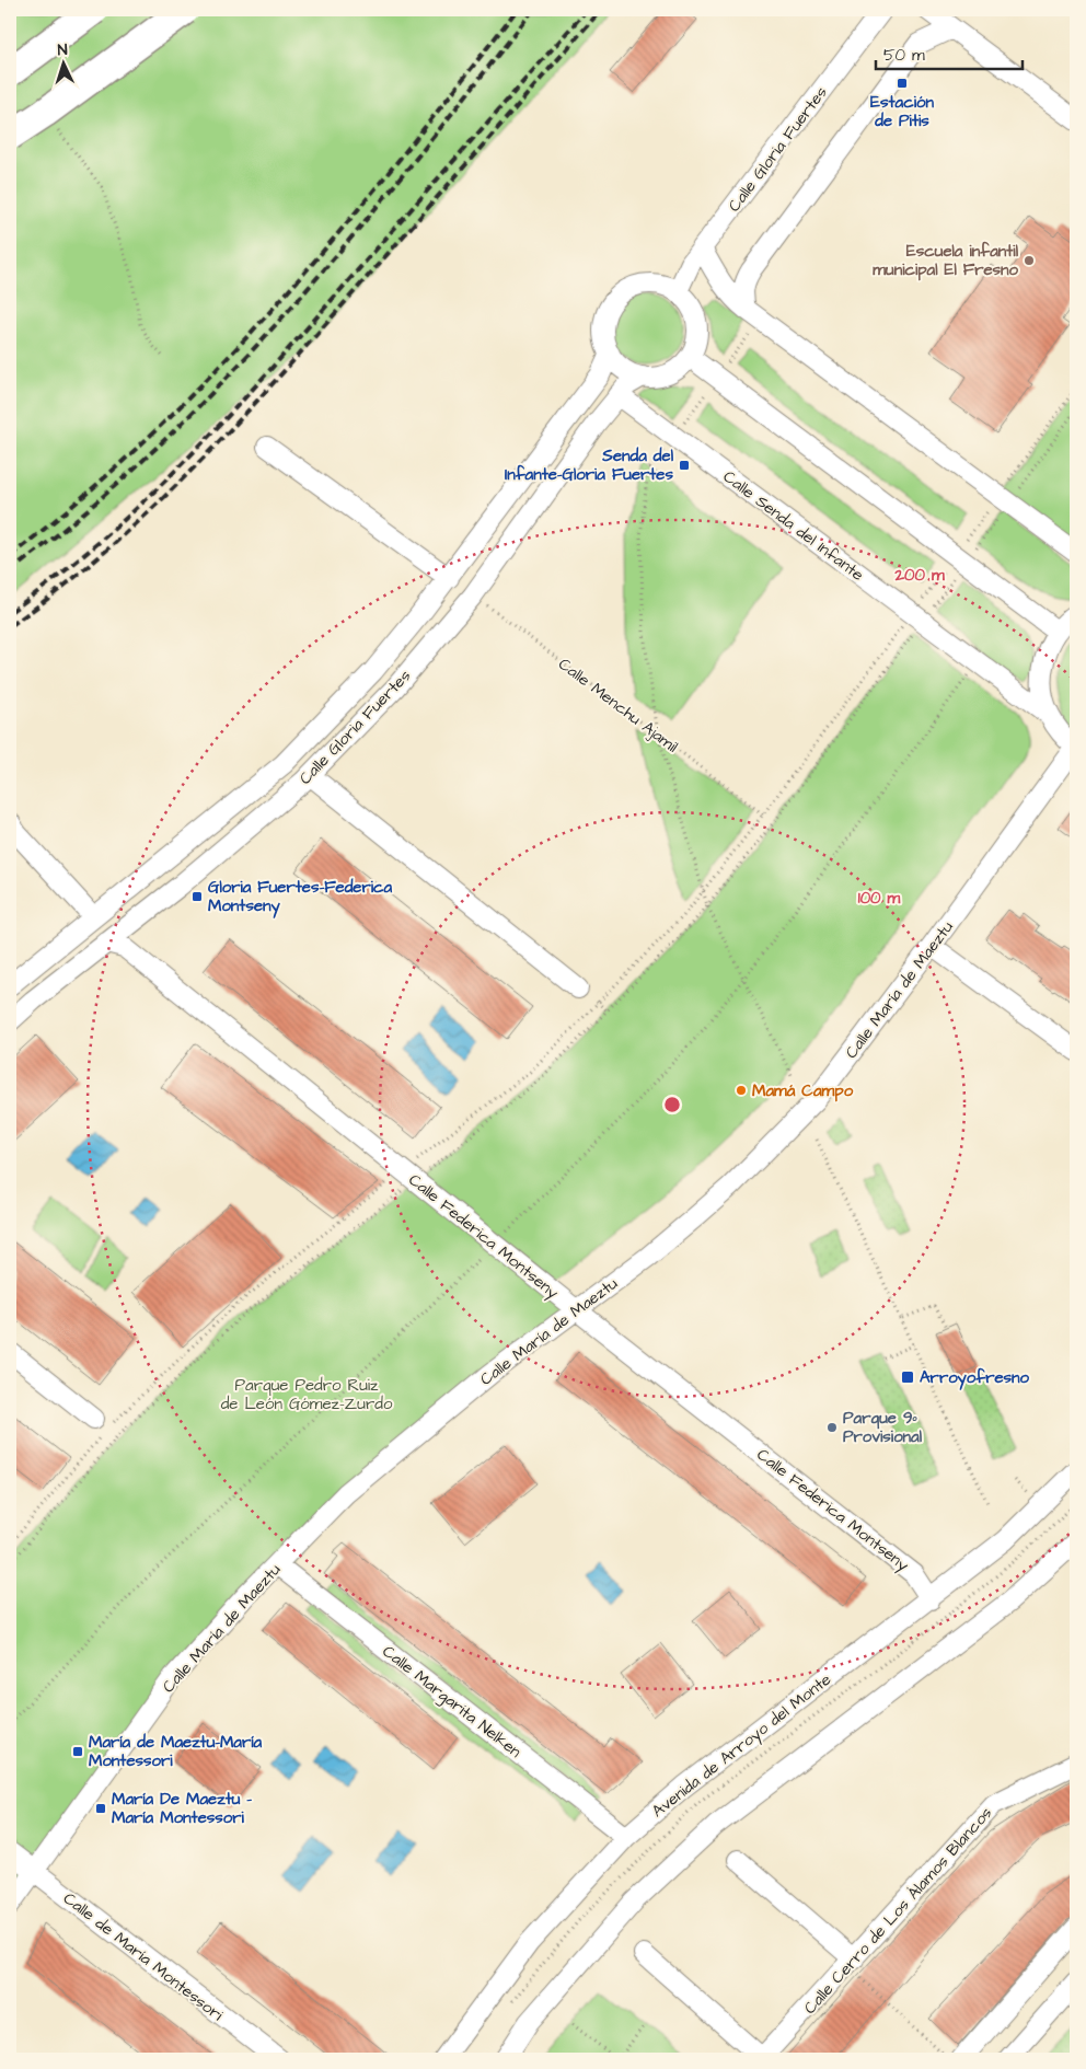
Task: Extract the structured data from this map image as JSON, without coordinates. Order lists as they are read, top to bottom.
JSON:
{
  "streets": {
    "street": [
      "Calle Gloria Fuertes",
      "Calle Senda del Infante",
      "Calle María de Maeztu",
      "Calle Federica Montseny",
      "Calle Margarita Nelken",
      "Avenida de Arroyo del Monte",
      "Calle Cerro de Los Álamos Blancos",
      "Calle de María Montessori"
    ],
    "path": ["Calle Menchu Ajamil"]
  },
  "crossings": [
    ["Calle Gloria Fuertes", "Calle Senda del Infante"],
    ["Calle Gloria Fuertes", "Calle Menchu Ajamil"],
    ["Calle Gloria Fuertes", "Calle Federica Montseny"],
    ["Calle María de Maeztu", "Calle Federica Montseny"],
    ["Calle María de Maeztu", "Calle Margarita Nelken"],
    ["Calle María de Maeztu", "Calle de María Montessori"],
    ["Calle Federica Montseny", "Avenida de Arroyo del Monte"],
    ["Calle Margarita Nelken", "Avenida de Arroyo del Monte"]
  ],
  "parks": ["Parque Pedro Ruiz de León Gómez-Zurdo"],
  "places": {
    "transit": [
      "Estación de Pitis",
      "Senda del Infante-Gloria Fuertes",
      "Gloria Fuertes-Federica Montseny",
      "Arroyofresno",
      "María de Maeztu-María Montessori",
      "María De Maeztu - María Montessori"
    ],
    "other": ["Escuela infantil municipal El Fresno", "Mamá Campo", "Parque 9º Provisional"]
  },
  "scale_bar": "50 m",
  "north": "top",
  "rings": ["200 m", "100 m"]
}
